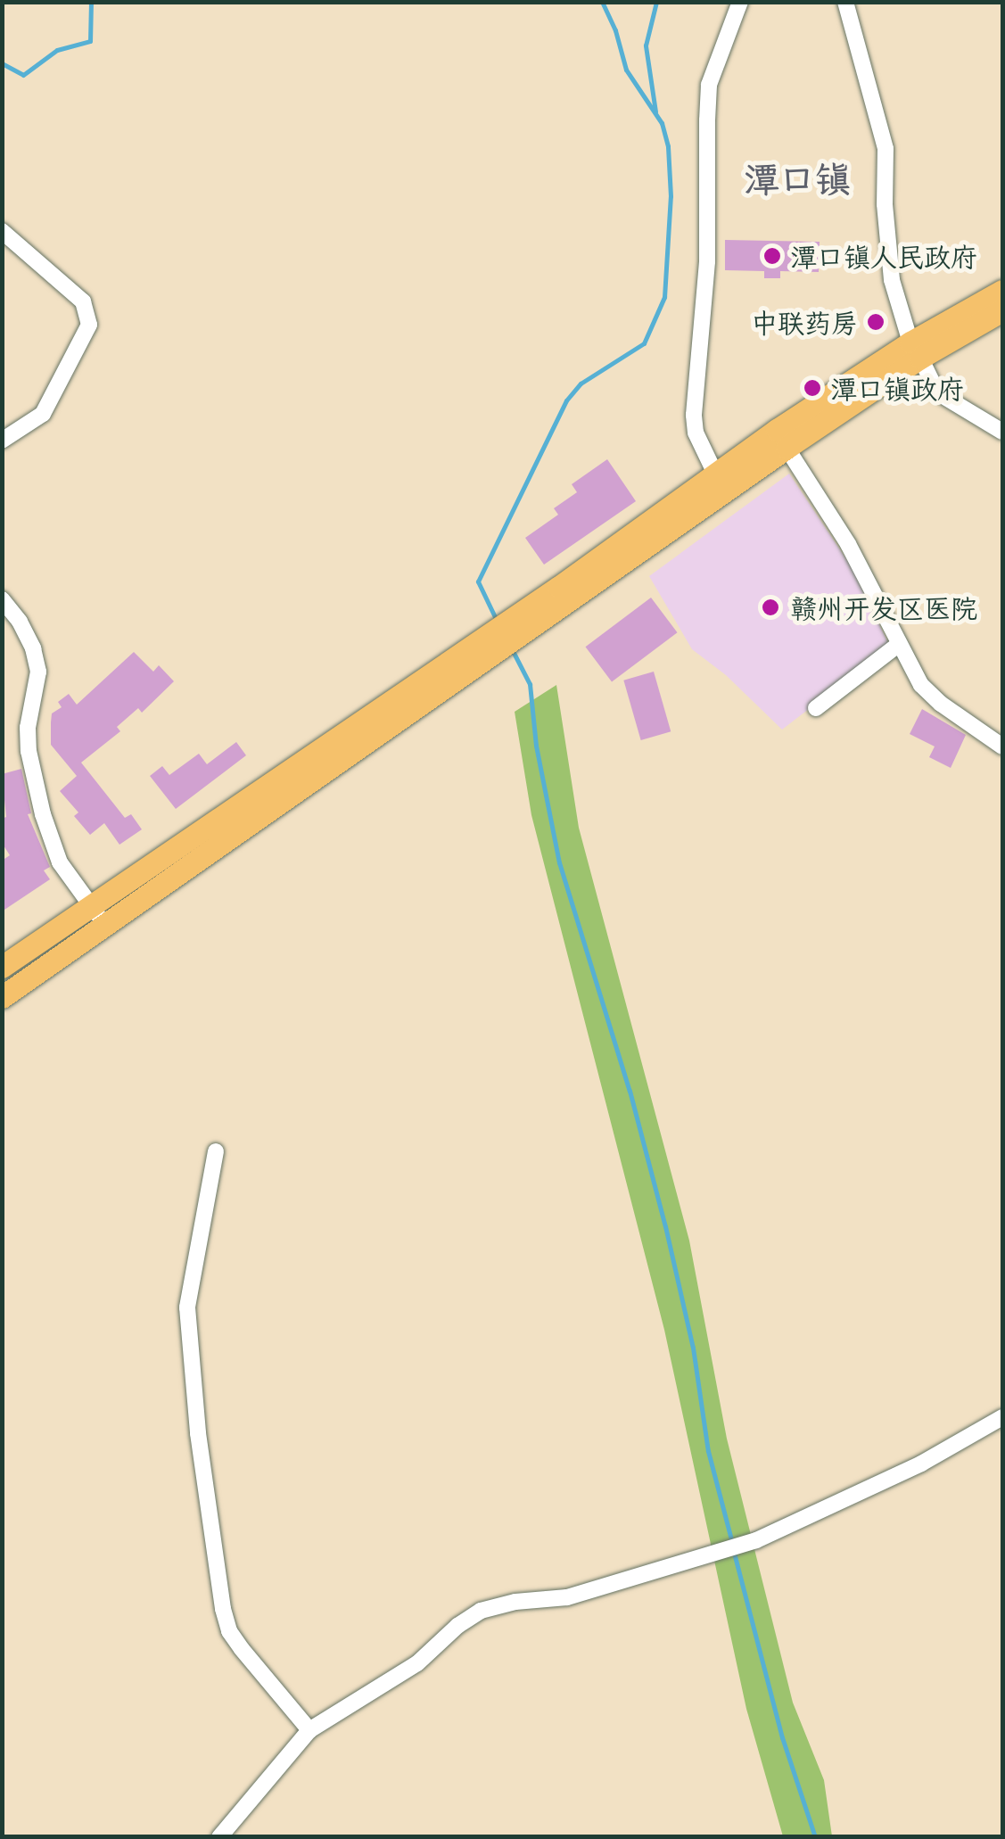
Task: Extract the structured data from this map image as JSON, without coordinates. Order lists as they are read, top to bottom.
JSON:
{
  "districts": ["潭口镇"],
  "places": [
    "潭口镇人民政府",
    "中联药房",
    "潭口镇政府",
    "赣州开发区医院"
  ]
}
